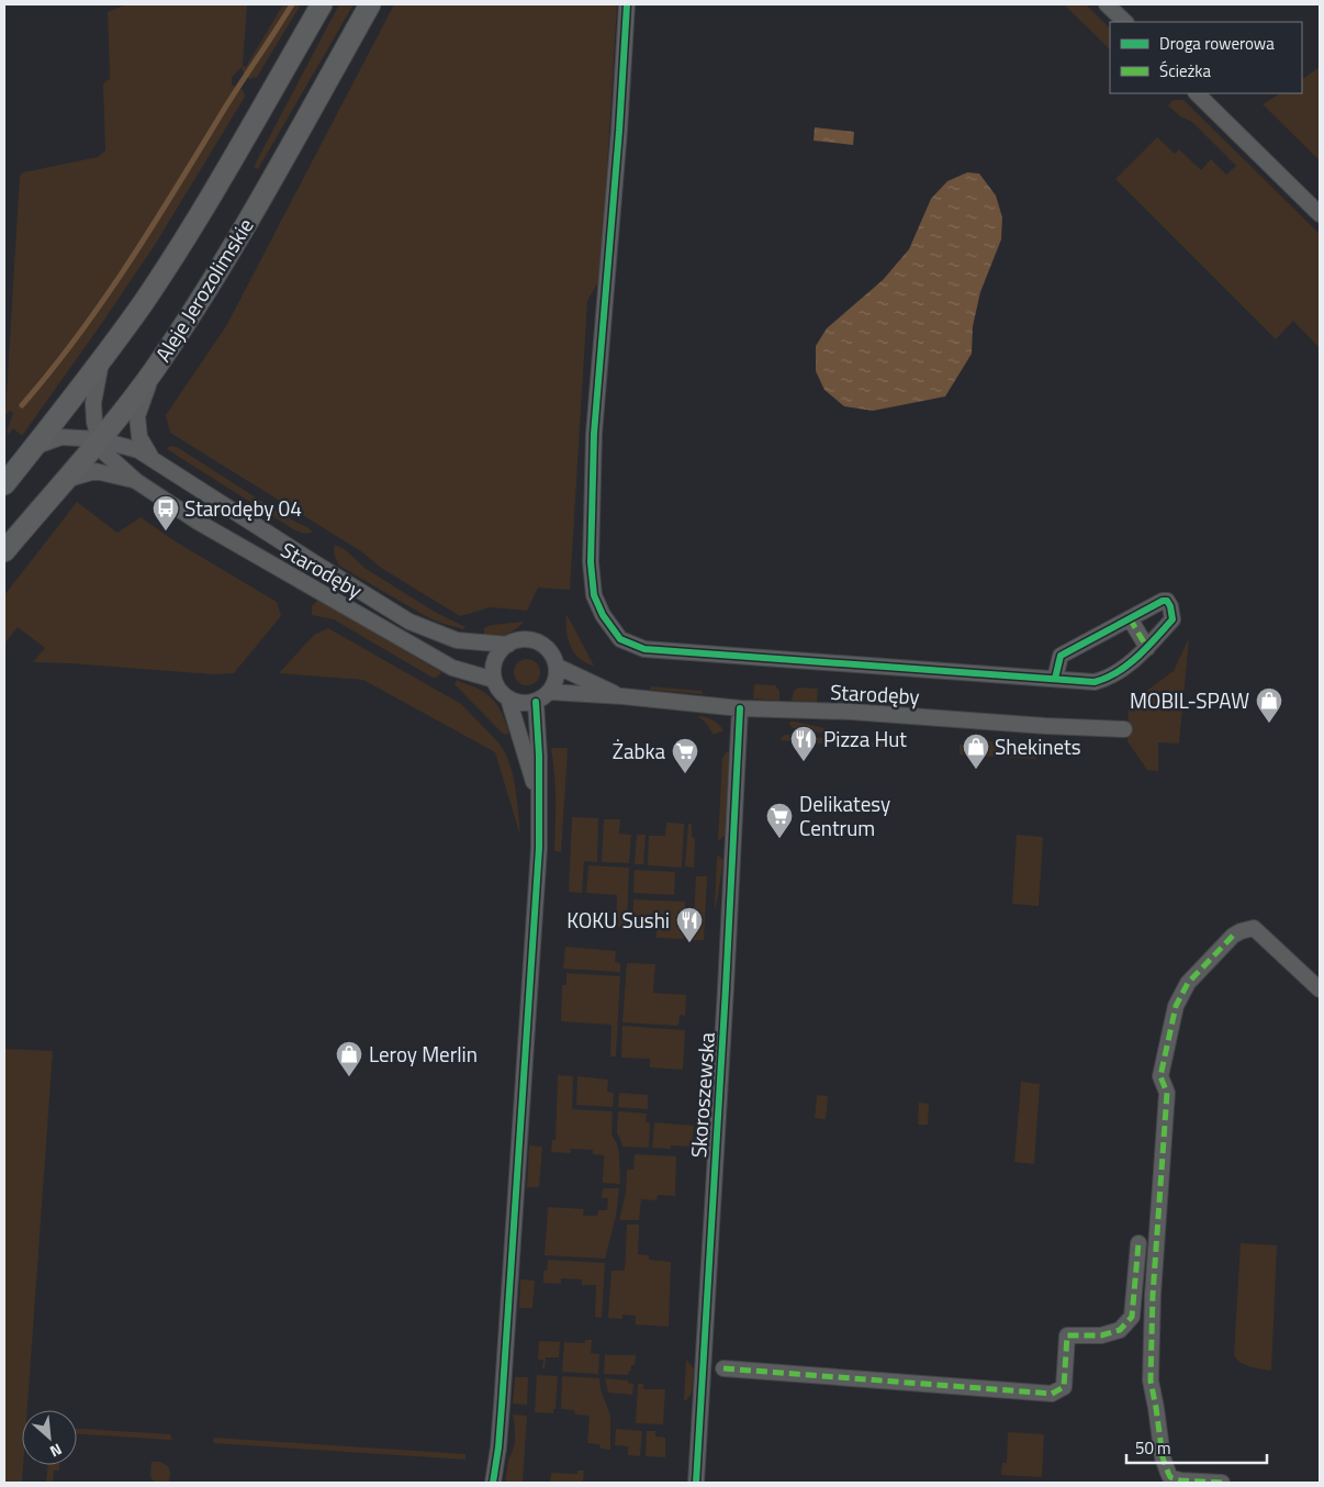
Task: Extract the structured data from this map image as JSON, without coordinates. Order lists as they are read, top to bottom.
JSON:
{
  "streets": {
    "main road": ["Aleje Jerozolimskie"],
    "street": ["Starodęby", "Skoroszewska"]
  },
  "crossings": [
    ["Aleje Jerozolimskie", "Starodęby"],
    ["Starodęby", "Skoroszewska"]
  ],
  "places": {
    "bus stop": ["Starodęby 04"],
    "shop": ["MOBIL-SPAW", "Shekinets", "Leroy Merlin"],
    "restaurant": ["Pizza Hut", "KOKU Sushi"],
    "supermarket": ["Żabka", "Delikatesy Centrum"]
  },
  "legend": ["Droga rowerowa", "Ścieżka"],
  "scale_bar": "50 m",
  "north": "bottom right"
}
